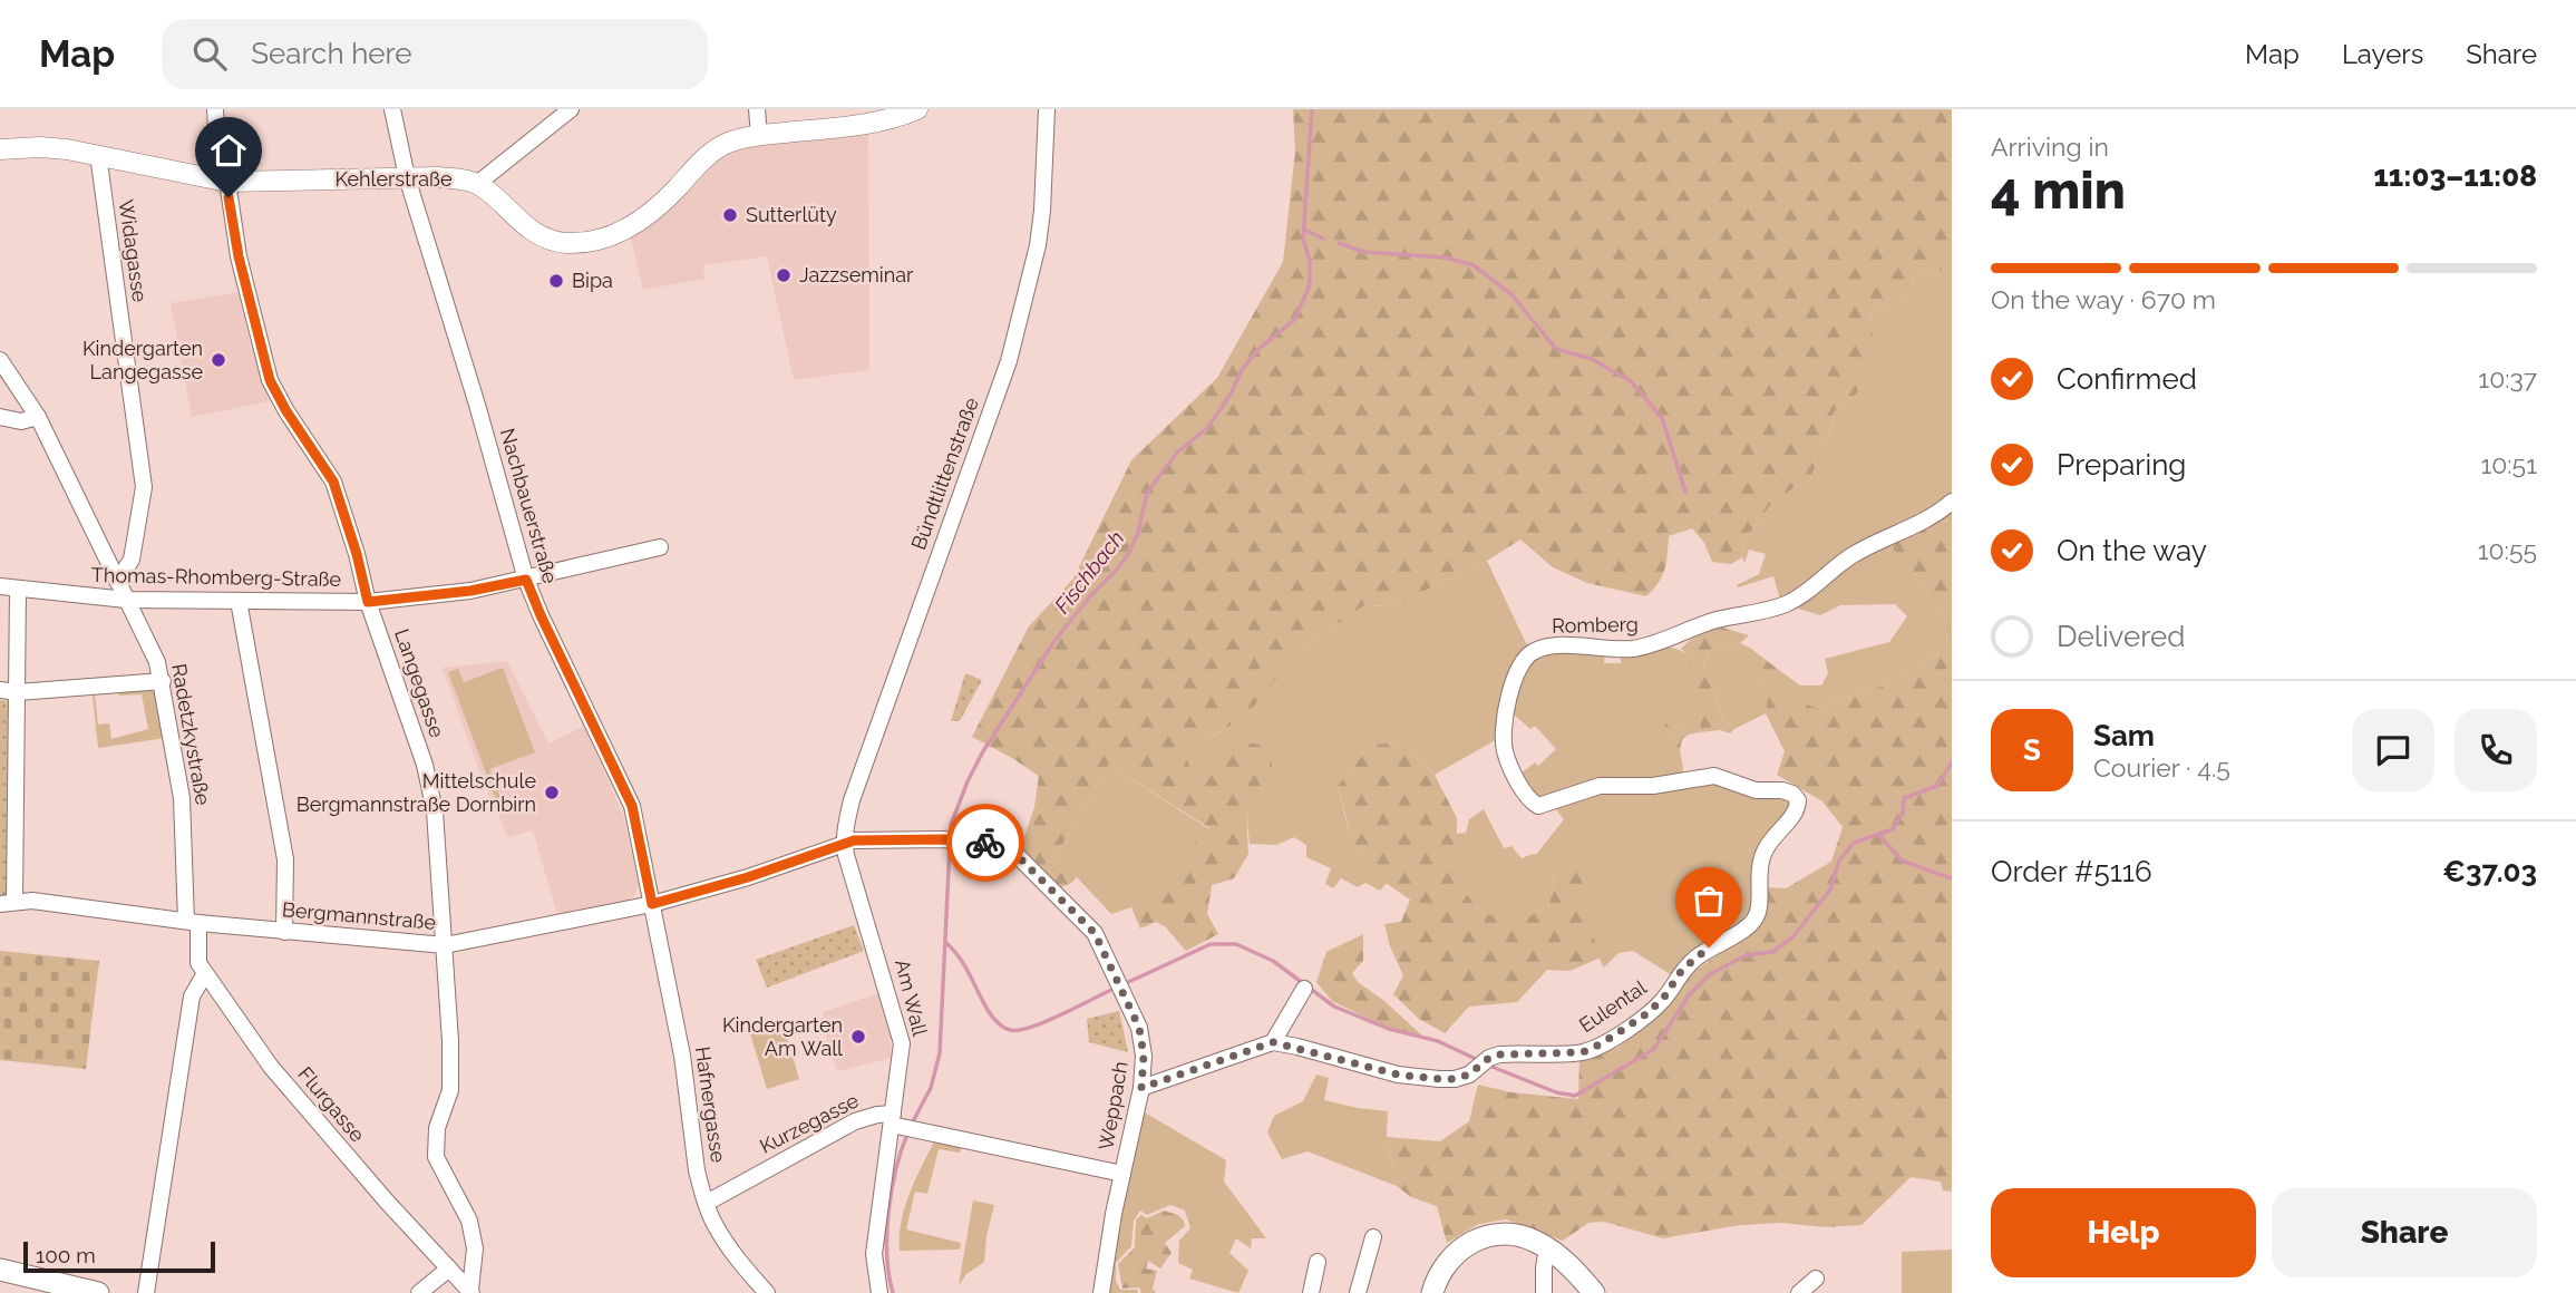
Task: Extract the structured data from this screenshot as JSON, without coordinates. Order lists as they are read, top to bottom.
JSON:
{
  "streets": {
    "street": [
      "Kehlerstraße",
      "Widagasse",
      "Bündtlittenstraße",
      "Nachbauerstraße",
      "Thomas-Rhomberg-Straße",
      "Romberg",
      "Langegasse",
      "Radetzkystraße",
      "Bergmannstraße",
      "Am Wall",
      "Eulental",
      "Flurgasse",
      "Hafnergasse",
      "Weppach",
      "Kurzegasse"
    ]
  },
  "crossings": [
    ["Kehlerstraße", "Widagasse"],
    ["Kehlerstraße", "Nachbauerstraße"],
    ["Kehlerstraße", "Langegasse"],
    ["Widagasse", "Radetzkystraße"],
    ["Bündtlittenstraße", "Bergmannstraße"],
    ["Bündtlittenstraße", "Am Wall"],
    ["Bündtlittenstraße", "Weppach"],
    ["Nachbauerstraße", "Thomas-Rhomberg-Straße"],
    ["Nachbauerstraße", "Bergmannstraße"],
    ["Nachbauerstraße", "Hafnergasse"],
    ["Thomas-Rhomberg-Straße", "Langegasse"],
    ["Thomas-Rhomberg-Straße", "Radetzkystraße"],
    ["Romberg", "Eulental"],
    ["Langegasse", "Bergmannstraße"],
    ["Langegasse", "Flurgasse"],
    ["Radetzkystraße", "Bergmannstraße"],
    ["Radetzkystraße", "Flurgasse"],
    ["Bergmannstraße", "Am Wall"],
    ["Bergmannstraße", "Flurgasse"],
    ["Bergmannstraße", "Hafnergasse"],
    ["Bergmannstraße", "Weppach"],
    ["Am Wall", "Weppach"],
    ["Am Wall", "Kurzegasse"],
    ["Hafnergasse", "Kurzegasse"],
    ["Weppach", "Kurzegasse"]
  ],
  "water": ["Fischbach"],
  "places": [
    "Sutterlüty",
    "Jazzseminar",
    "Bipa",
    "Kindergarten Langegasse",
    "Mittelschule Bergmannstraße Dornbirn",
    "Kindergarten Am Wall"
  ],
  "scale_bar": "100 m",
  "page": {
    "header": "Map",
    "search": "Search here",
    "nav": ["Map", "Layers", "Share"],
    "heading": ["4 min", "Arriving in", "11:03–11:08"],
    "panel": [
      "Sam",
      "Courier · 4.5",
      "Order #5116",
      "€37.03"
    ],
    "bar": "On the way · 670 m",
    "list": [
      ["Confirmed", "10:37"],
      ["Preparing", "10:51"],
      ["On the way", "10:55"],
      "Delivered"
    ],
    "round": "S",
    "buttons": ["Help", "Share"],
    "scale": "100 m"
  }
}
